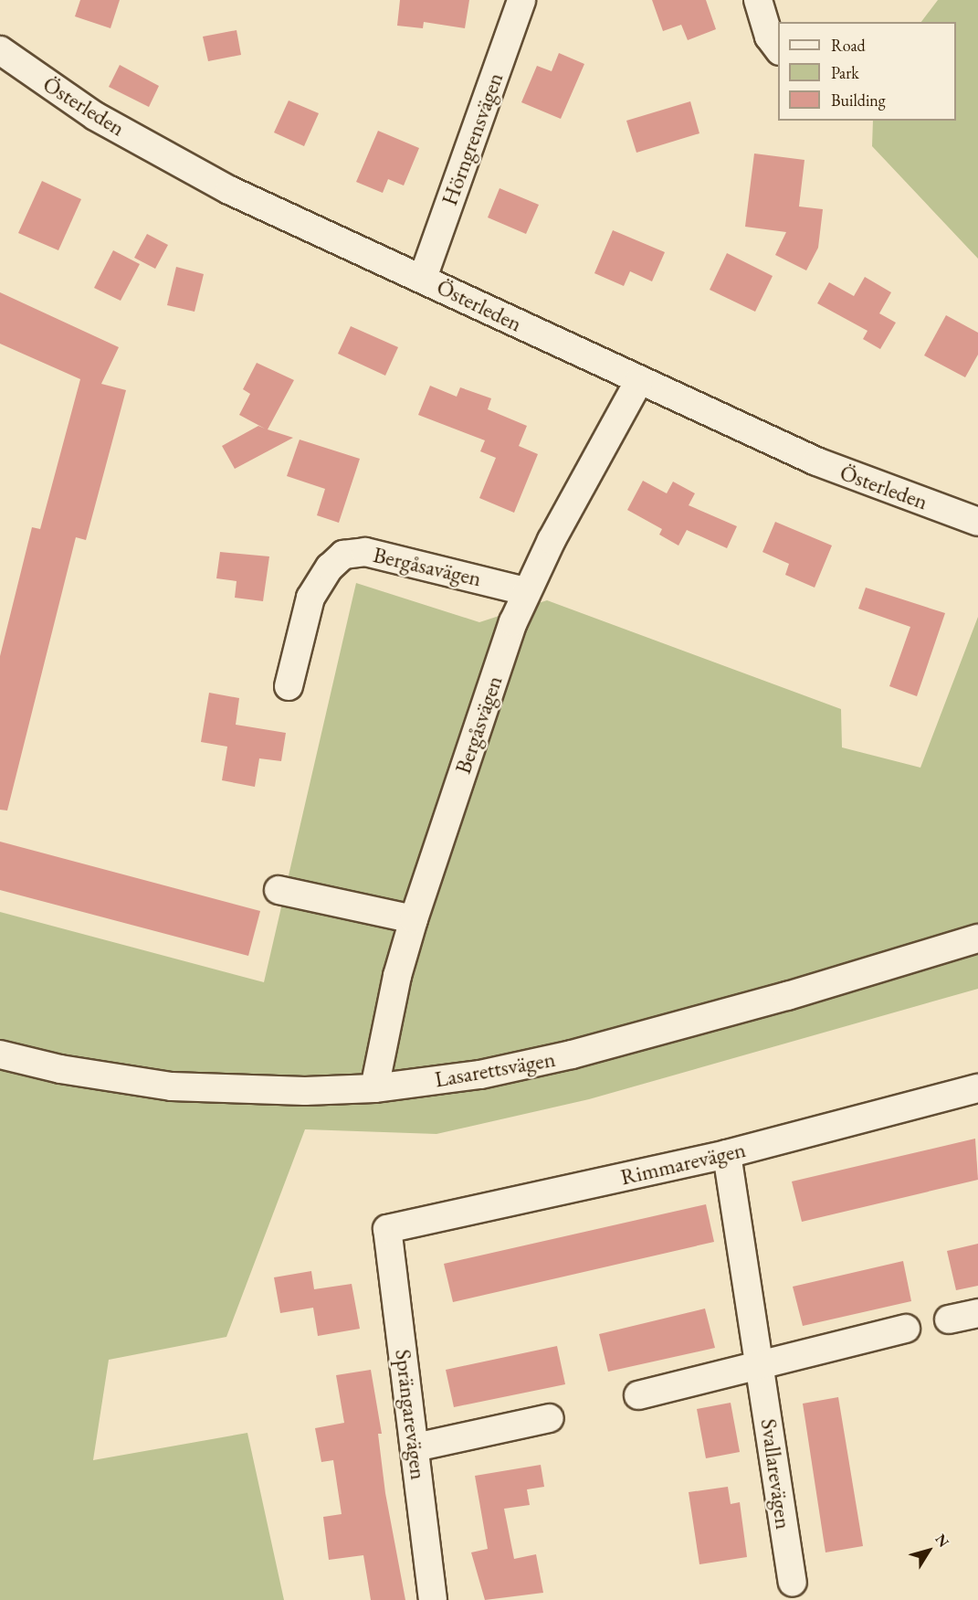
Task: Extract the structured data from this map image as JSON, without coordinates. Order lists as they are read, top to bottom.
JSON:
{
  "streets": {
    "street": [
      "Österleden",
      "Hörngrensvägen",
      "Bergåsavägen",
      "Bergåsvägen",
      "Lasarettsvägen",
      "Rimmarevägen",
      "Sprängarevägen",
      "Svallarevägen"
    ]
  },
  "crossings": [
    ["Österleden", "Hörngrensvägen"],
    ["Österleden", "Bergåsvägen"],
    ["Bergåsavägen", "Bergåsvägen"],
    ["Bergåsvägen", "Lasarettsvägen"],
    ["Rimmarevägen", "Sprängarevägen"],
    ["Rimmarevägen", "Svallarevägen"]
  ],
  "legend": ["Road", "Park", "Building"],
  "north": "top right"
}
